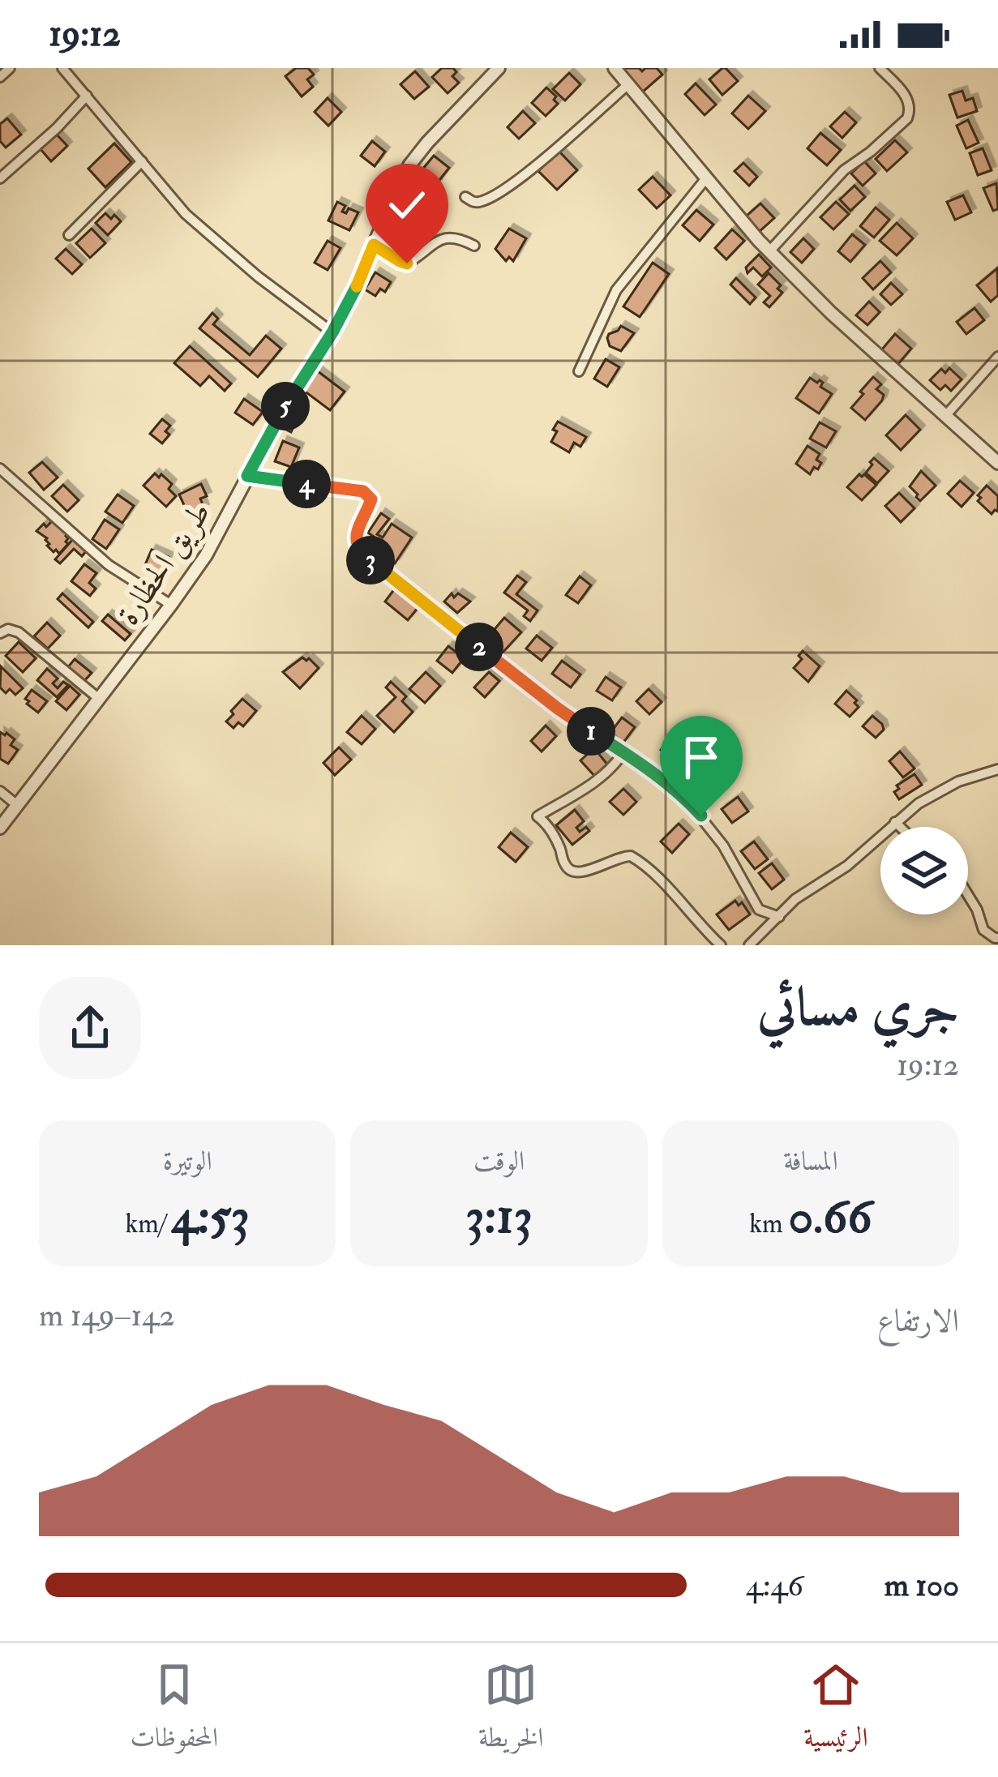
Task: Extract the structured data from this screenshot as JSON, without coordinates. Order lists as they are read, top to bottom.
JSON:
{
  "streets": {
    "street": ["طريق الحظارة"]
  },
  "page": {
    "status": "19:12",
    "pins": [
      "5",
      "4",
      "3",
      "2",
      "1"
    ],
    "heading": ["جري مسائي", "19:12"],
    "stats": [
      ["المسافة", "0.66 km"],
      ["الوقت", "3:13"],
      ["الوتيرة", "4:53 /km"]
    ],
    "chart": ["الارتفاع", "142–149 m"],
    "list": [
      {
        "name": "100 m",
        "note": "4:46"
      }
    ],
    "tabs": ["الرئيسية", "الخريطة", "المحفوظات"]
  }
}
